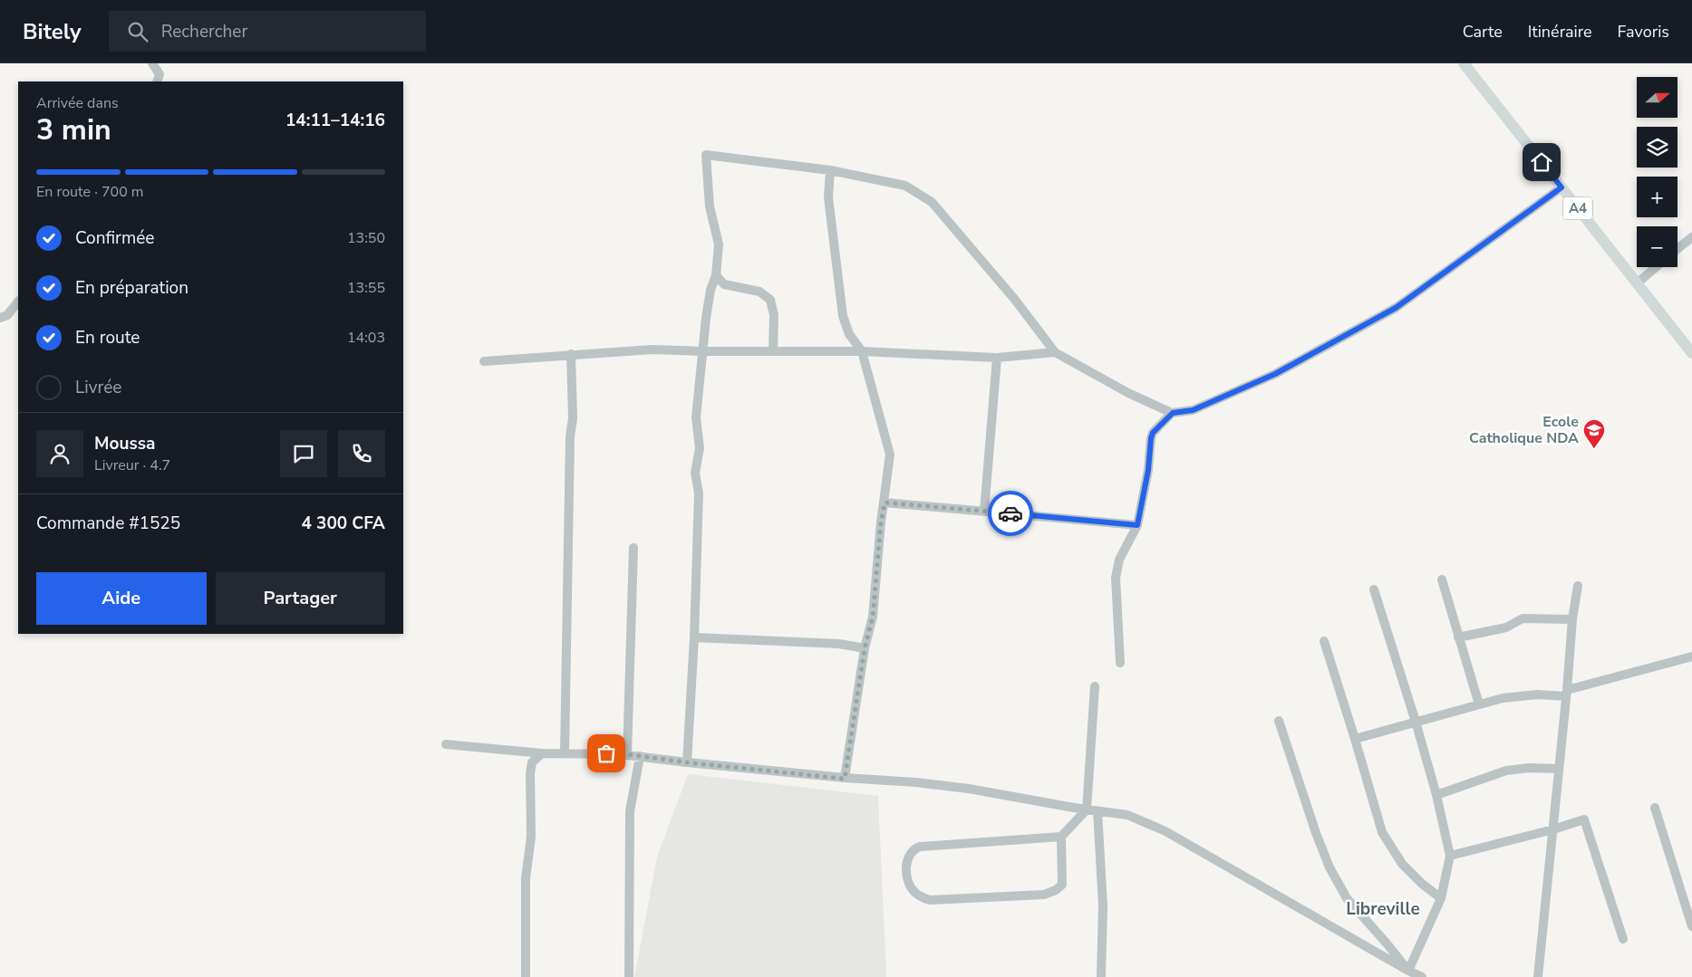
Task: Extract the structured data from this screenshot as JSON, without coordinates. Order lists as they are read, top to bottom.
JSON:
{
  "streets": {
    "main road": ["A4"]
  },
  "districts": ["Libreville"],
  "places": {
    "school or university": ["Ecole Catholique NDA"]
  },
  "north": "right",
  "page": {
    "header": "Bitely",
    "search": "Rechercher",
    "nav": ["Carte", "Itinéraire", "Favoris"],
    "map_buttons": ["+", "−"],
    "heading": ["3 min", "Arrivée dans", "14:11–14:16"],
    "panel": [
      "Moussa",
      "Livreur · 4.7",
      "Commande #1525",
      "4 300 CFA"
    ],
    "bar": "En route · 700 m",
    "list": [
      ["Confirmée", "13:50"],
      ["En préparation", "13:55"],
      ["En route", "14:03"],
      "Livrée"
    ],
    "buttons": ["Aide", "Partager"]
  }
}
